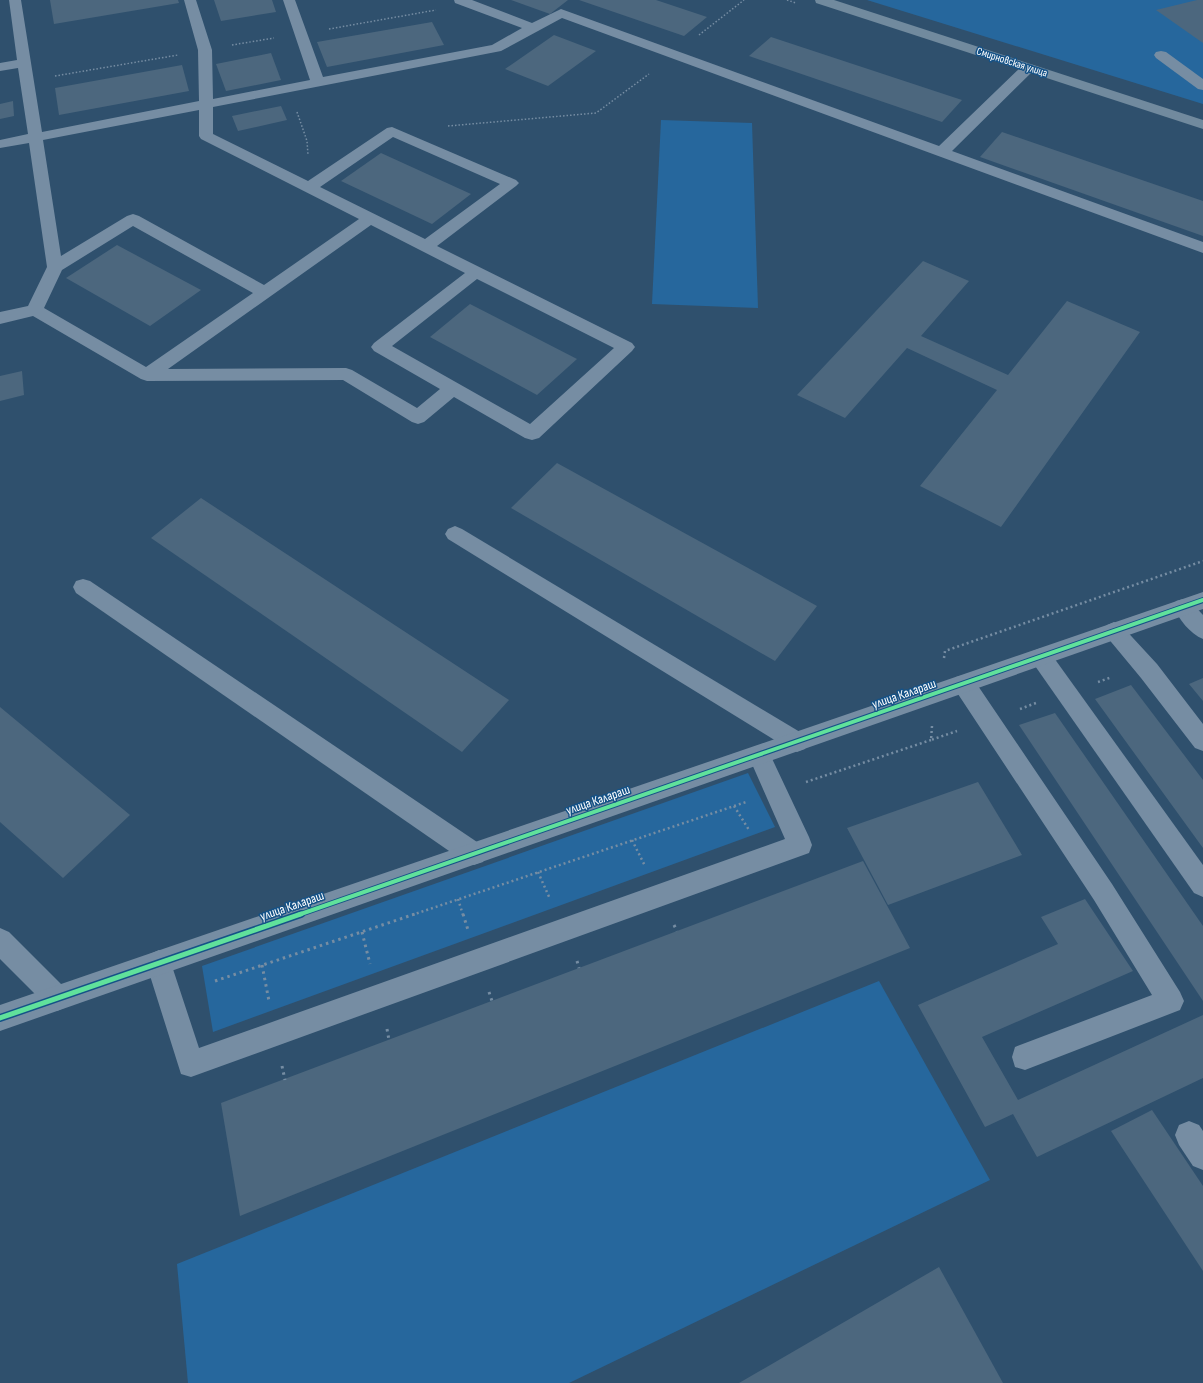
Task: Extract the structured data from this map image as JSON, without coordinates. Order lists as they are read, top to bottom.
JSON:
{
  "streets": {
    "main road": ["Смирновская улица"],
    "street": ["улица Калараш"]
  }
}
